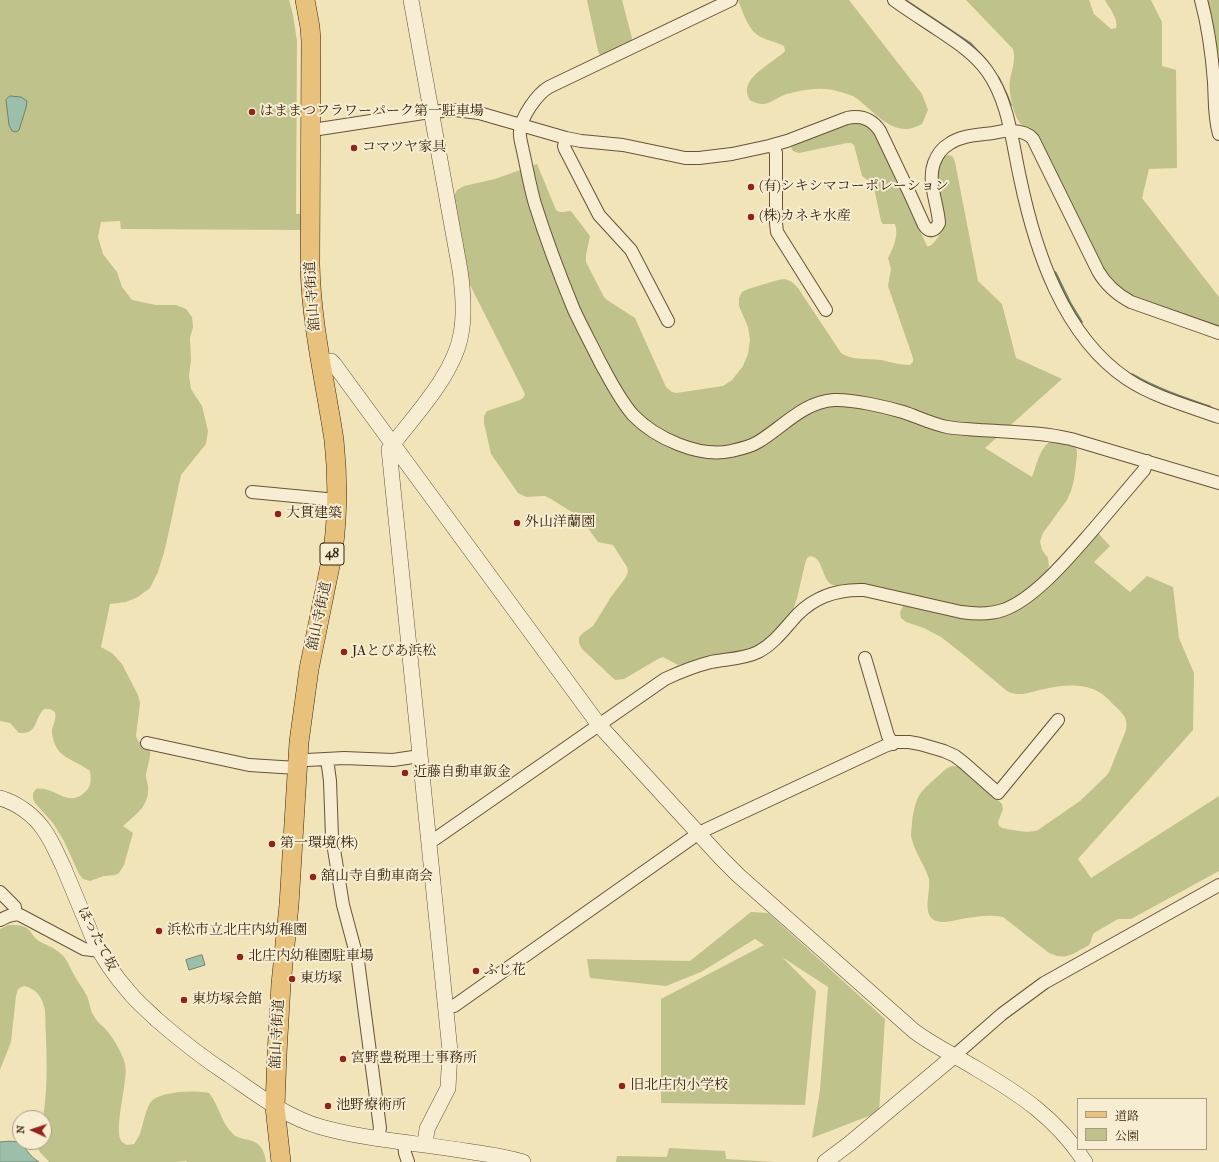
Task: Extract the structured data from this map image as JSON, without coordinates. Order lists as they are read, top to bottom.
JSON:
{
  "streets": {
    "main road": ["舘山寺街道", "48"],
    "street": ["ほったて坂"]
  },
  "crossings": [
    ["舘山寺街道", "ほったて坂"]
  ],
  "places": [
    "はままつフラワーパーク第一駐車場",
    "コマツヤ家具",
    "(有)シキシマコーポレーション",
    "(株)カネキ水産",
    "大貫建築",
    "外山洋蘭園",
    "JAとぴあ浜松",
    "近藤自動車鈑金",
    "第一環境(株)",
    "舘山寺自動車商会",
    "浜松市立北庄内幼稚園",
    "北庄内幼稚園駐車場",
    "ふじ花",
    "東坊塚",
    "東坊塚会館",
    "宮野豊税理士事務所",
    "旧北庄内小学校",
    "池野療術所"
  ],
  "legend": ["道路", "公園"],
  "north": "left"
}
